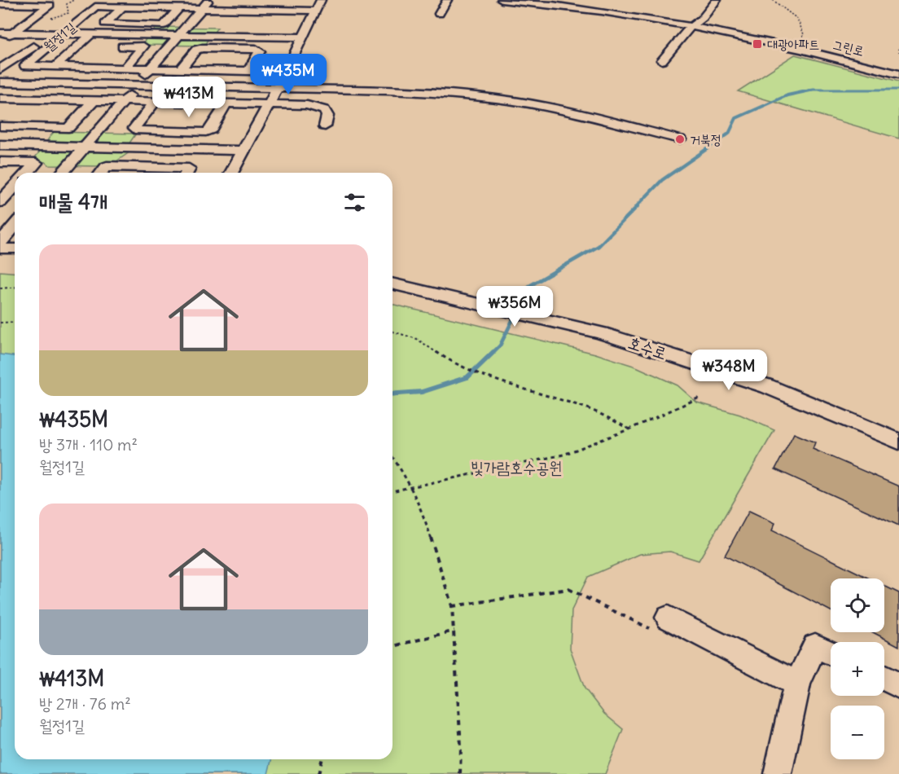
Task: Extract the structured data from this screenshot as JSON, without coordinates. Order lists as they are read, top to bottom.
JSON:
{
  "streets": {
    "street": ["월정1길", "그린로", "호수로"]
  },
  "parks": ["빛가람호수공원"],
  "places": {
    "transit": ["대광아파트"],
    "other": ["거북정"]
  },
  "page": {
    "price": [
      "₩435M",
      "₩413M",
      "₩356M",
      "₩348M"
    ],
    "heading": "매물 4개",
    "list": [
      {
        "name": "₩435M",
        "note": "방 3개 · 110 m² · 월정1길"
      },
      {
        "name": "₩413M",
        "note": "방 2개 · 76 m² · 월정1길"
      }
    ],
    "map_buttons": ["+", "−"]
  }
}
